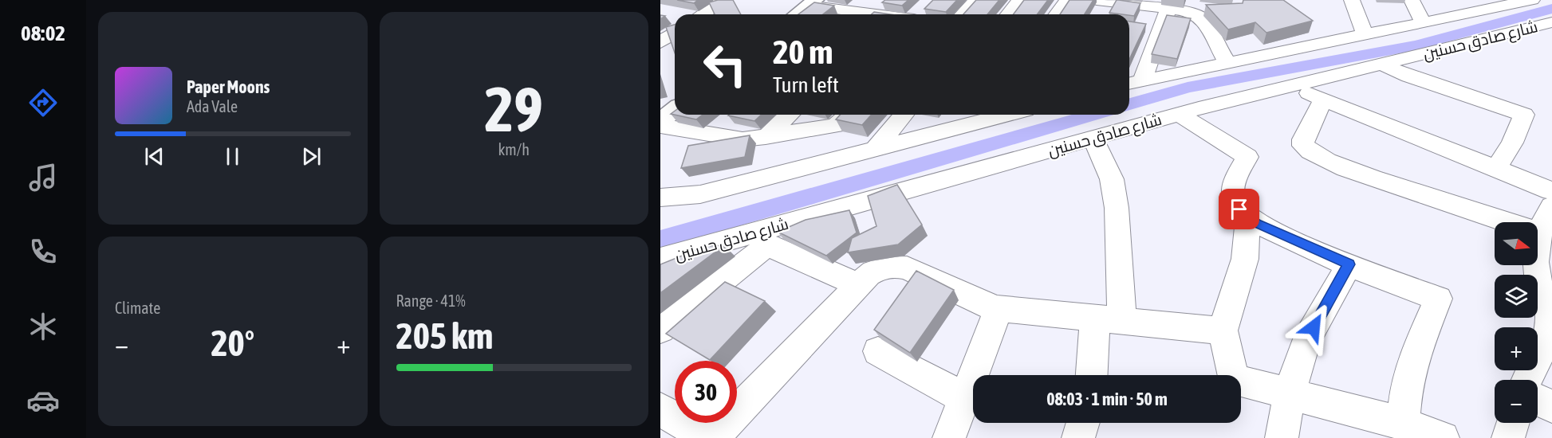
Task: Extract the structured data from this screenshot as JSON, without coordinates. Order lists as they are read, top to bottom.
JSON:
{
  "streets": {
    "street": ["شارع صادق حسنين"]
  },
  "north": "right",
  "page": {
    "tabs": "08:02",
    "tile": [
      ["29", "km/h"],
      "Climate",
      ["Range · 41%", "205 km"]
    ],
    "turn": ["20 m", "Turn left"],
    "song": ["Paper Moons", "Ada Vale"],
    "map_buttons": ["+", "−"],
    "heat": ["−", "20°", "+"],
    "limit": "30",
    "trip": "08:03 · 1 min · 50 m"
  }
}
